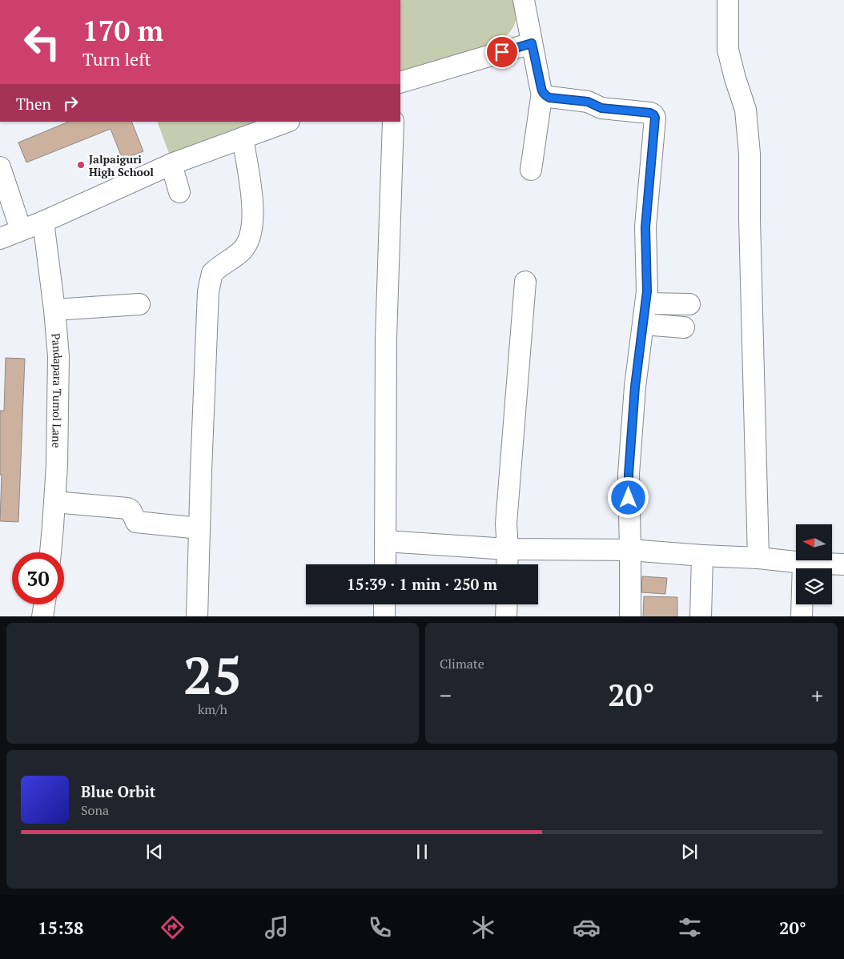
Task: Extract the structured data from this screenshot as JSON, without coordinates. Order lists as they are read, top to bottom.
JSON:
{
  "streets": {
    "street": ["Pandapara Tumol Lane"]
  },
  "places": ["Jalpaiguri High School"],
  "north": "left",
  "page": {
    "turn": ["170 m", "Turn left"],
    "then": "Then",
    "limit": "30",
    "trip": "15:39 · 1 min · 250 m",
    "tile": [
      ["25", "km/h"],
      "Climate"
    ],
    "heat": ["−", "20°", "+"],
    "song": ["Blue Orbit", "Sona"],
    "tabs": ["15:38", "20°"]
  }
}
